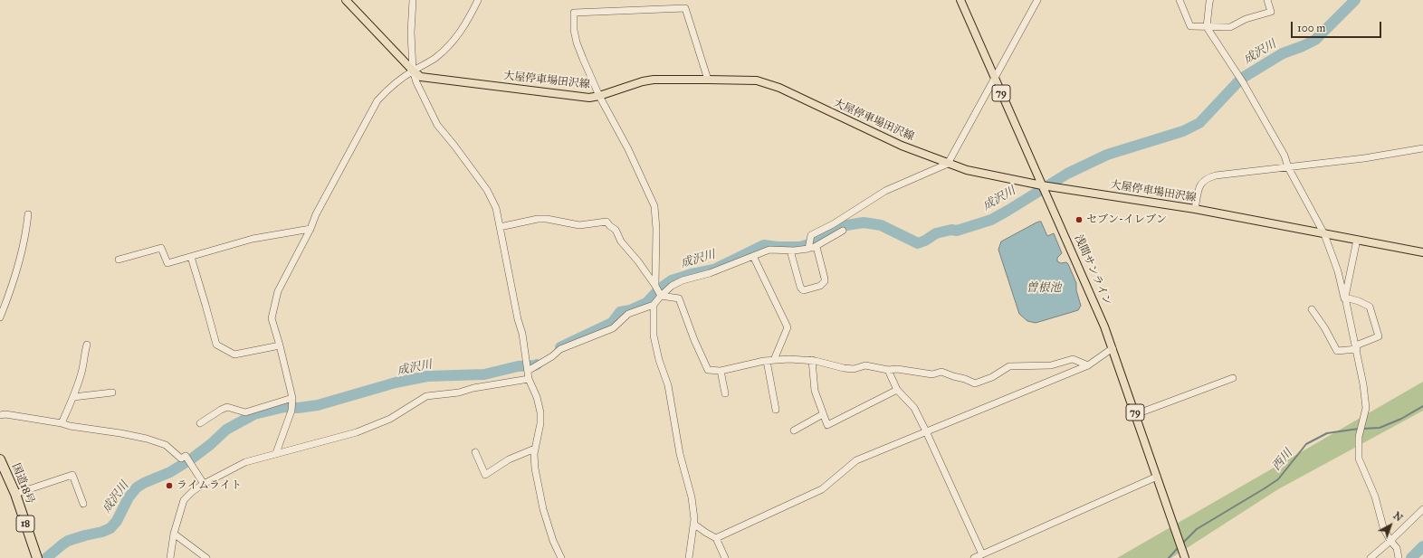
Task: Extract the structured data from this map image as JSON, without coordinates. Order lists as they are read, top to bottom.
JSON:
{
  "streets": {
    "highway": ["国道18号", "18"],
    "main road": ["大屋停車場田沢線", "79", "浅間サンライン"]
  },
  "crossings": [
    ["大屋停車場田沢線", "浅間サンライン"]
  ],
  "water": ["成沢川", "曽根池", "西川"],
  "places": ["セブン-イレブン", "ライムライト"],
  "scale_bar": "100 m",
  "north": "top right"
}
